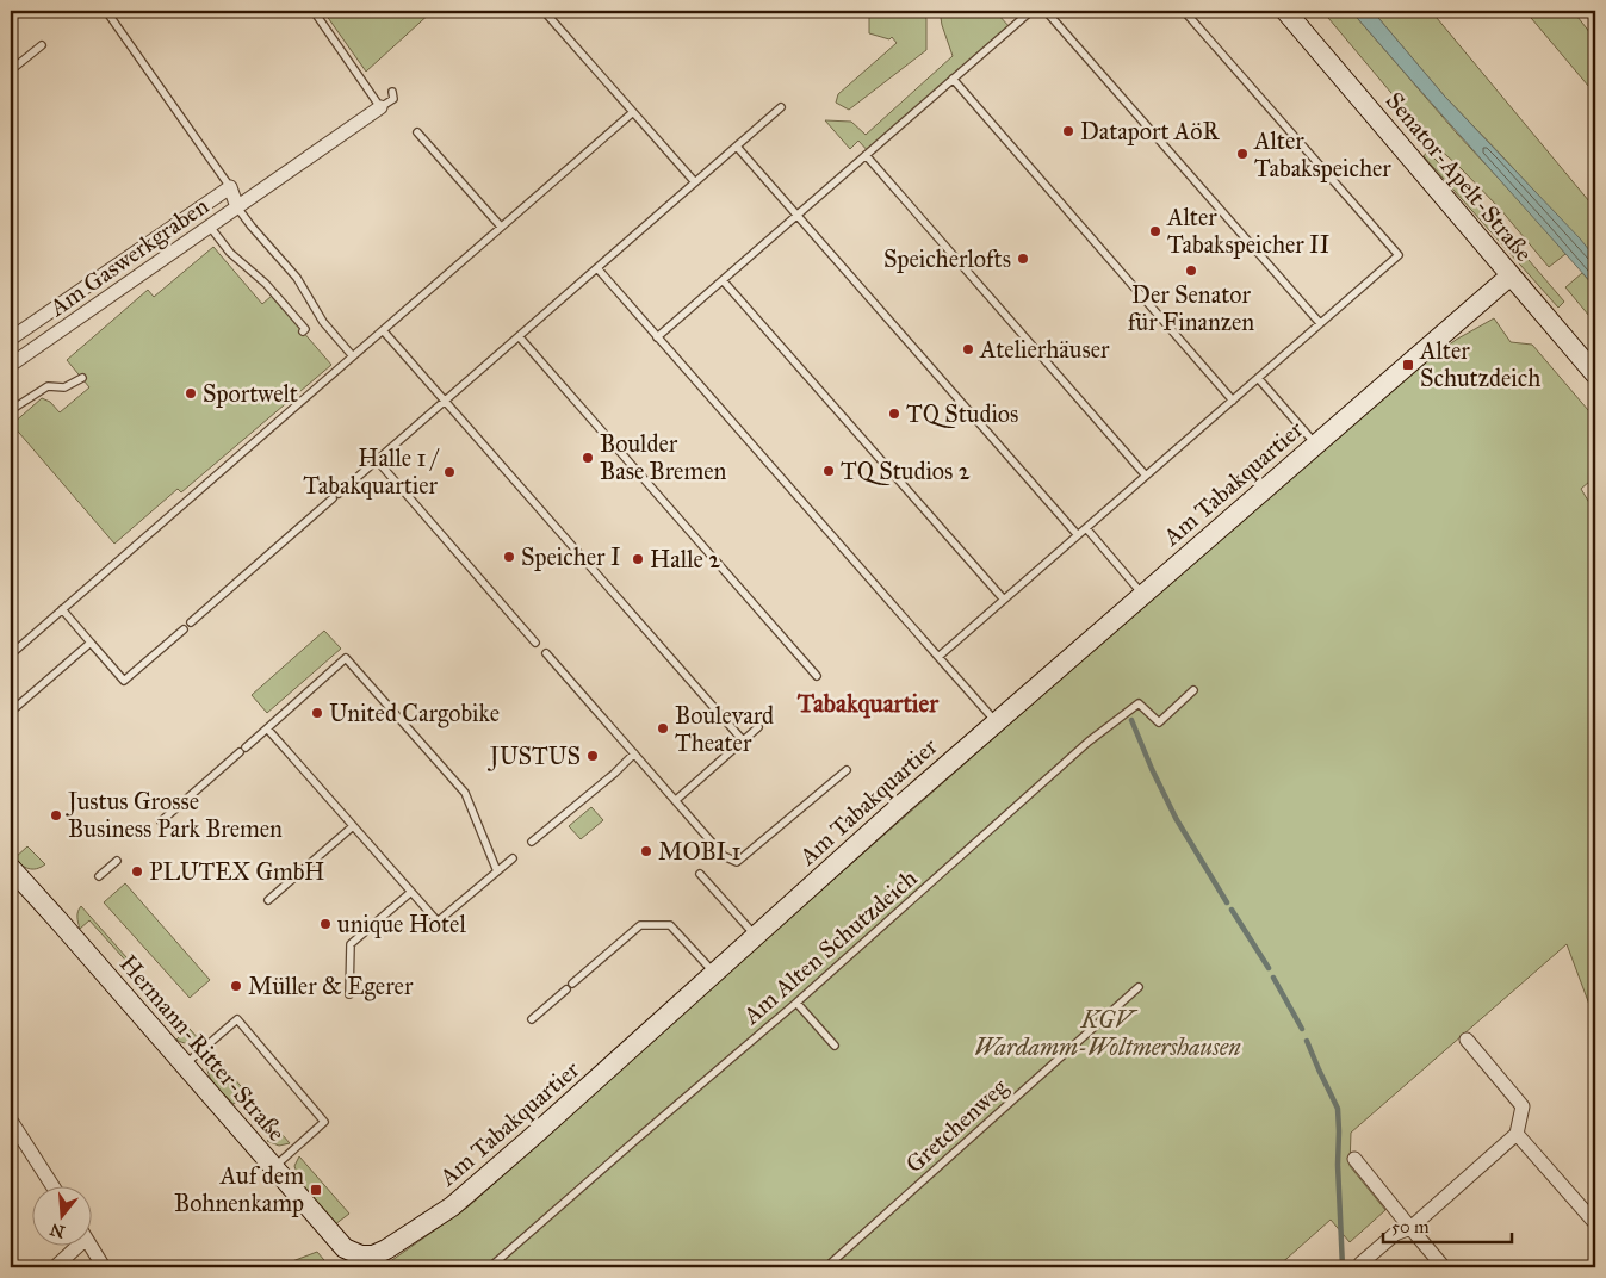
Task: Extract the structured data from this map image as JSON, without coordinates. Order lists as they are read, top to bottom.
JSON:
{
  "streets": {
    "street": [
      "Senator-Apelt-Straße",
      "Am Gaswerkgraben",
      "Am Tabakquartier",
      "Hermann-Ritter-Straße"
    ],
    "lane": ["Am Alten Schutzdeich", "Gretchenweg"]
  },
  "crossings": [
    ["Senator-Apelt-Straße", "Am Tabakquartier"],
    ["Am Tabakquartier", "Hermann-Ritter-Straße"]
  ],
  "districts": ["Tabakquartier"],
  "parks": ["KGV Wardamm-Woltmershausen"],
  "places": {
    "other": [
      "Dataport AöR",
      "Alter Tabakspeicher",
      "Alter Tabakspeicher II",
      "Speicherlofts",
      "Der Senator für Finanzen",
      "Atelierhäuser",
      "Sportwelt",
      "TQ Studios",
      "Boulder Base Bremen",
      "TQ Studios 2",
      "Halle 1 / Tabakquartier",
      "Speicher I",
      "Halle 2",
      "United Cargobike",
      "Boulevard Theater",
      "JUSTUS",
      "Justus Grosse Business Park Bremen",
      "MOBI 1",
      "PLUTEX GmbH",
      "unique Hotel",
      "Müller & Egerer"
    ],
    "transit": ["Alter Schutzdeich", "Auf dem Bohnenkamp"]
  },
  "scale_bar": "50 m",
  "north": "bottom"
}
